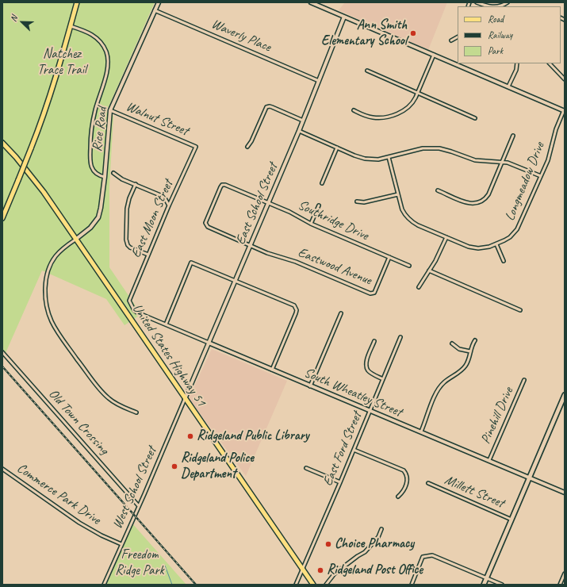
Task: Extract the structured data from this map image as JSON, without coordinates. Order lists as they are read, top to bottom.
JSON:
{
  "streets": {
    "main road": ["United States Highway 51"],
    "street": [
      "Waverly Place",
      "Walnut Street",
      "Rice Road",
      "Longmeadow Drive",
      "East School Street",
      "East Moon Street",
      "Southridge Drive",
      "Eastwood Avenue",
      "South Wheatley Street",
      "Pinehill Drive",
      "Old Town Crossing",
      "East Ford Street",
      "West School Street",
      "Millett Street",
      "Commerce Park Drive"
    ]
  },
  "crossings": [
    ["Waverly Place", "Rice Road"],
    ["Waverly Place", "East School Street"],
    ["Walnut Street", "Rice Road"],
    ["Walnut Street", "East Moon Street"],
    ["Rice Road", "United States Highway 51"],
    ["East School Street", "Southridge Drive"],
    ["East School Street", "Eastwood Avenue"],
    ["East School Street", "United States Highway 51"],
    ["East School Street", "South Wheatley Street"],
    ["East School Street", "West School Street"],
    ["East Moon Street", "South Wheatley Street"],
    ["Southridge Drive", "Eastwood Avenue"],
    ["United States Highway 51", "East Ford Street"],
    ["United States Highway 51", "West School Street"],
    ["South Wheatley Street", "Pinehill Drive"],
    ["South Wheatley Street", "East Ford Street"],
    ["Old Town Crossing", "West School Street"],
    ["West School Street", "Commerce Park Drive"]
  ],
  "parks": ["Natchez Trace Trail", "Freedom Ridge Park"],
  "places": [
    "Ann Smith Elementary School",
    "Ridgeland Public Library",
    "Ridgeland Police Department",
    "Choice Pharmacy",
    "Ridgeland Post Office"
  ],
  "legend": ["Road", "Railway", "Park"],
  "north": "top left"
}
